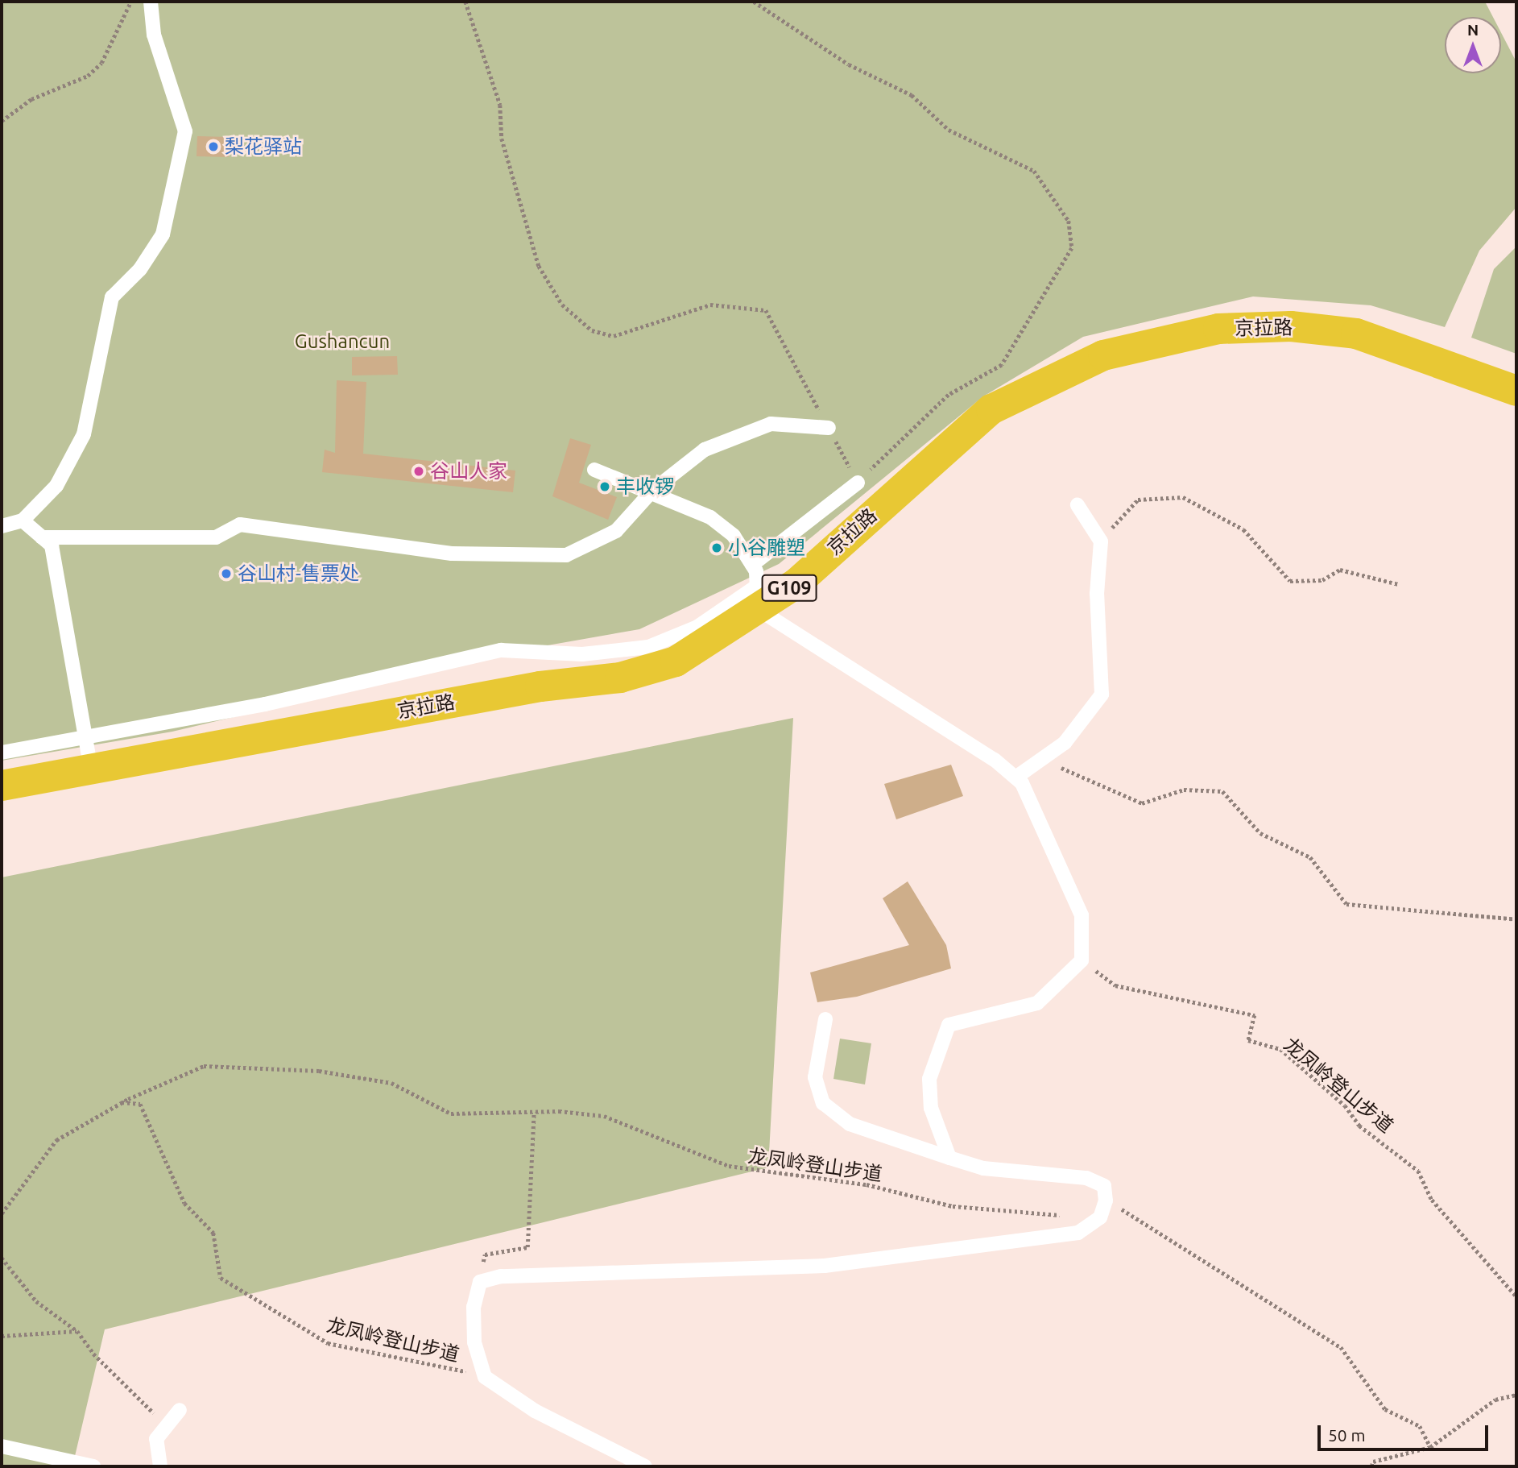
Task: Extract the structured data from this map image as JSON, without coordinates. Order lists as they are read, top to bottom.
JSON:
{
  "streets": {
    "highway": ["京拉路", "G109"],
    "path": ["龙凤岭登山步道"]
  },
  "parks": ["Gushancun"],
  "places": [
    "梨花驿站",
    "谷山人家",
    "丰收锣",
    "小谷雕塑",
    "谷山村-售票处"
  ],
  "scale_bar": "50 m",
  "north": "top"
}
